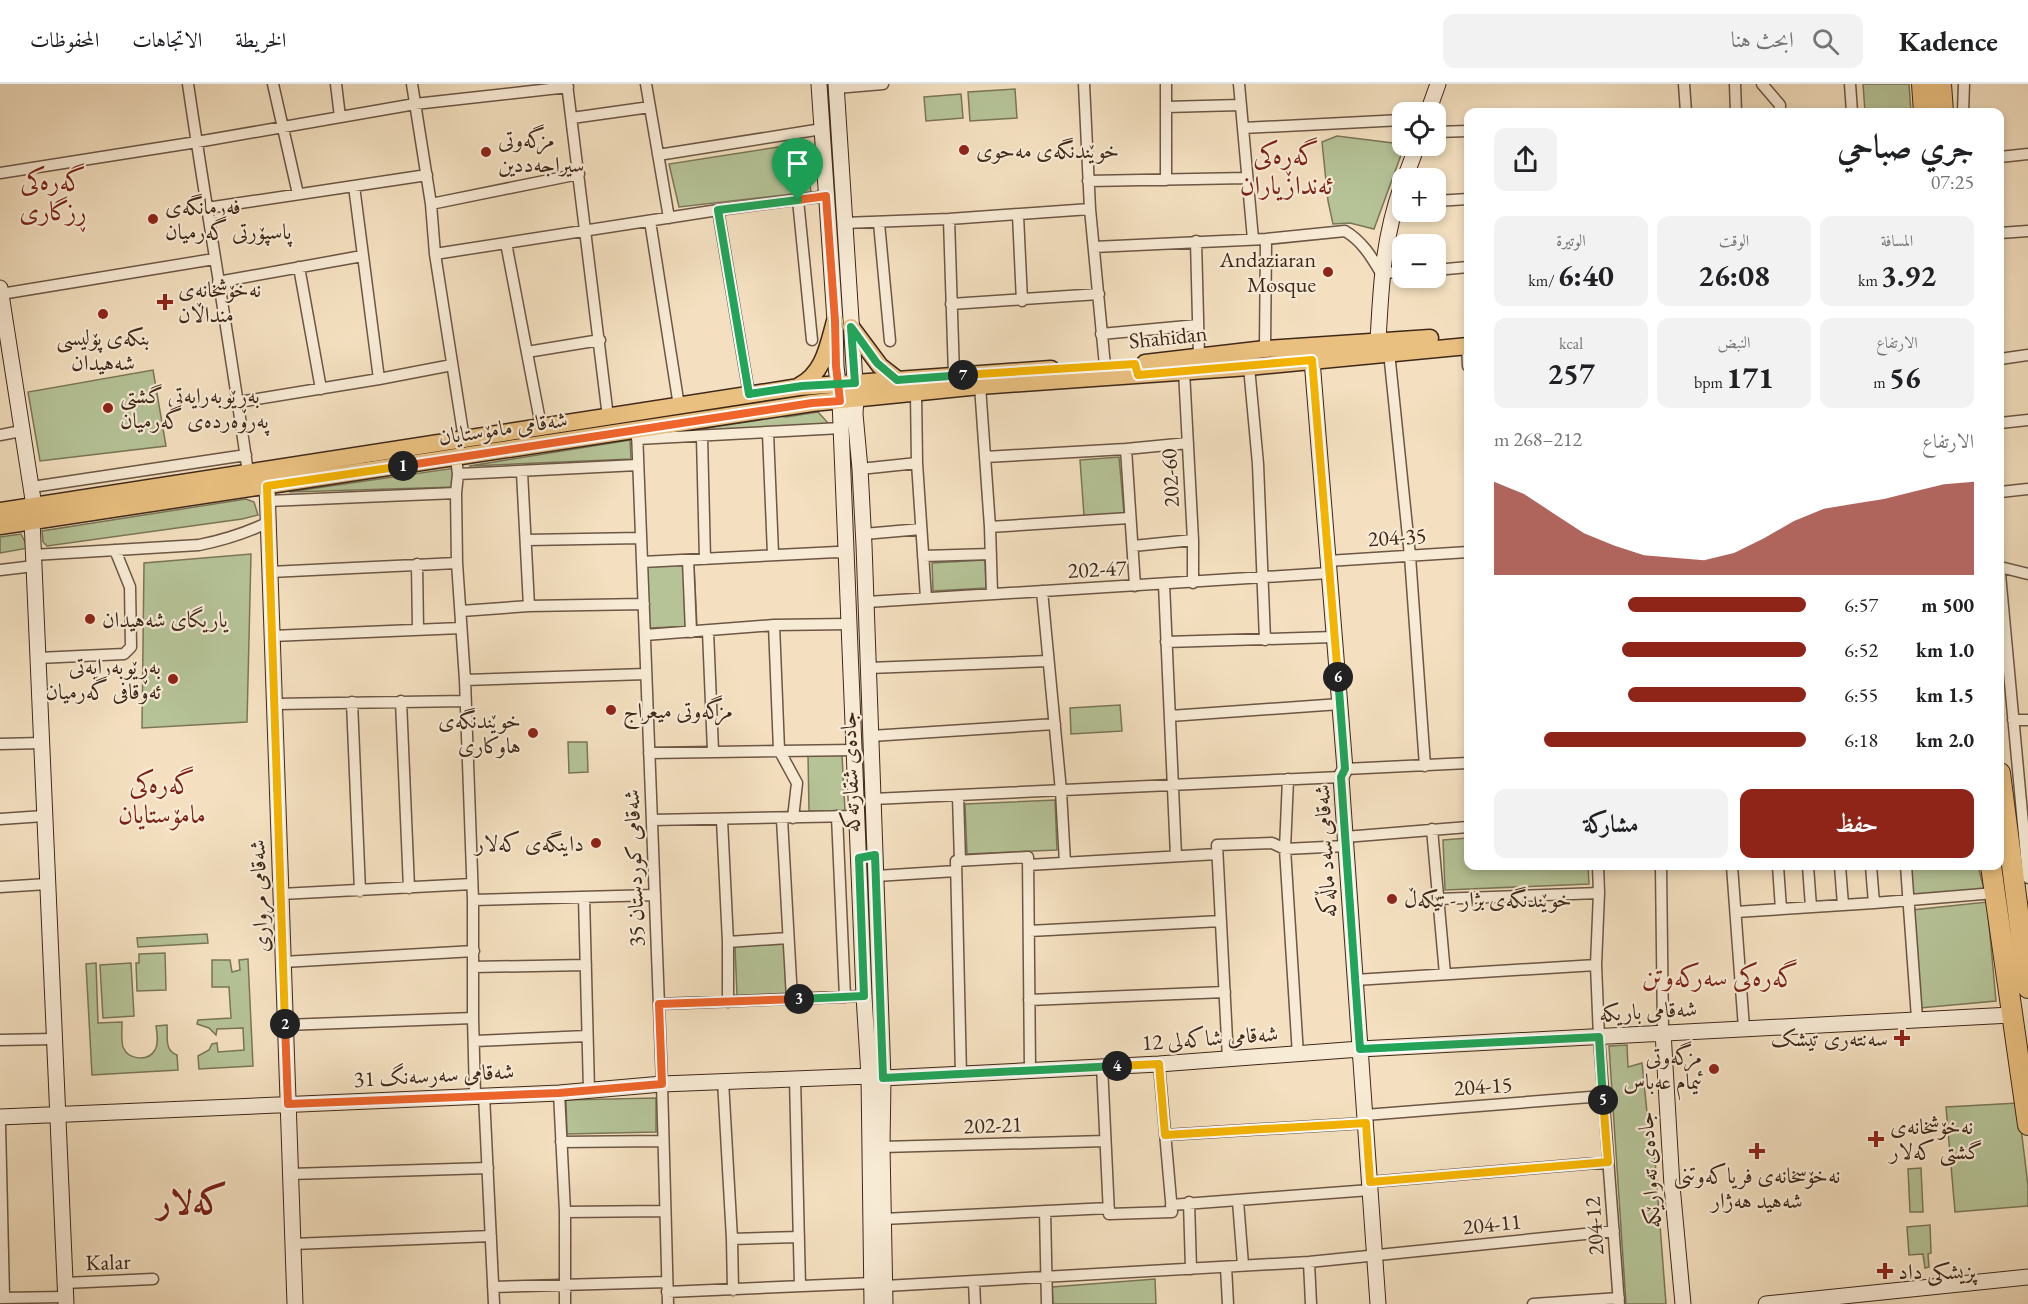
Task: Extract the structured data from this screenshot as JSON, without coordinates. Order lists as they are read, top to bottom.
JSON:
{
  "streets": {
    "main road": ["Shahidan", "شەقامی مامۆستایان"],
    "street": [
      "202-60",
      "204-35",
      "202-47",
      "جادەی شقارتەکە",
      "شەقامی سەد ماڵەکە",
      "شەقامی کوردستان 35",
      "شەقامی مرواری",
      "شەقامی باریکە",
      "شەقامی شاکەلی 12",
      "شەقامی سەرسەنگ 31",
      "204-15",
      "202-21",
      "جادەی تەوارێکە",
      "204-11",
      "204-12",
      "Kalar"
    ]
  },
  "crossings": [
    ["Shahidan", "شەقامی مامۆستایان"],
    ["Shahidan", "جادەی شقارتەکە"],
    ["شەقامی مامۆستایان", "جادەی شقارتەکە"],
    ["شەقامی مامۆستایان", "شەقامی کوردستان 35"],
    ["شەقامی مامۆستایان", "شەقامی مرواری"],
    ["202-60", "202-47"],
    ["204-35", "202-47"],
    ["204-35", "شەقامی سەد ماڵەکە"],
    ["202-47", "جادەی شقارتەکە"],
    ["202-47", "شەقامی سەد ماڵەکە"],
    ["جادەی شقارتەکە", "شەقامی شاکەلی 12"],
    ["جادەی شقارتەکە", "شەقامی سەرسەنگ 31"],
    ["جادەی شقارتەکە", "202-21"],
    ["جادەی شقارتەکە", "204-11"],
    ["شەقامی سەد ماڵەکە", "شەقامی باریکە"],
    ["شەقامی سەد ماڵەکە", "شەقامی شاکەلی 12"],
    ["شەقامی سەد ماڵەکە", "204-15"],
    ["شەقامی سەد ماڵەکە", "204-11"],
    ["شەقامی کوردستان 35", "شەقامی سەرسەنگ 31"],
    ["شەقامی کوردستان 35", "204-11"],
    ["شەقامی مرواری", "شەقامی سەرسەنگ 31"],
    ["شەقامی باریکە", "شەقامی شاکەلی 12"],
    ["شەقامی باریکە", "جادەی تەوارێکە"],
    ["شەقامی باریکە", "204-12"],
    ["شەقامی شاکەلی 12", "شەقامی سەرسەنگ 31"],
    ["204-15", "204-12"],
    ["204-11", "204-12"]
  ],
  "districts": [
    "گەڕەکی ئەندازیاران",
    "گەرەکی ڕزگاری",
    "گەرەکی مامۆستایان",
    "گەرەکی سەرکەوتن",
    "کەلار"
  ],
  "places": {
    "other": [
      "خوێندنگەی مەحوی",
      "مزگەوتی سیراجەددین",
      "فەرمانگەی پاسپۆرتی گەرمیان",
      "Andaziaran Mosque",
      "بنکەی پۆلیسی شەهیدان",
      "بەڕێوبەرایەتی گشتی پەروەردەی گەرمیان",
      "یاریگای شەهیدان",
      "بەڕێوبەرایەتی ئەوقافی گەرمیان",
      "مزگەوتی میعراج",
      "خوێندنگەی هاوکاری",
      "داینگەی کەلار",
      "خوێندنگەی بژار - تێکەڵ",
      "مزگەوتی ئیمام عەباس"
    ],
    "health": [
      "نەخۆشخانەی منداڵان",
      "سەنتەری تیشک",
      "نەخۆشخانەی گشتی کەلار",
      "نەخۆسخانەی فریاکەوتنی شەهید هەژار",
      "پزیشکی داد"
    ]
  },
  "page": {
    "header": "Kadence",
    "search": "ابحث هنا",
    "nav": ["الخريطة", "الاتجاهات", "المحفوظات"],
    "map_buttons": ["+", "−"],
    "heading": ["جري صباحي", "07:25"],
    "stats": [
      ["المسافة", "3.92 km"],
      ["الوقت", "26:08"],
      ["الوتيرة", "6:40 /km"],
      ["الارتفاع", "56 m"],
      ["النبض", "171 bpm"],
      ["kcal", "257"]
    ],
    "pins": [
      "7",
      "1",
      "6",
      "3",
      "2",
      "4",
      "5"
    ],
    "chart": ["الارتفاع", "212–268 m"],
    "list": [
      {
        "name": "500 m",
        "note": "6:57"
      },
      {
        "name": "1.0 km",
        "note": "6:52"
      },
      {
        "name": "1.5 km",
        "note": "6:55"
      },
      {
        "name": "2.0 km",
        "note": "6:18"
      }
    ],
    "buttons": ["حفظ", "مشاركة"]
  }
}
